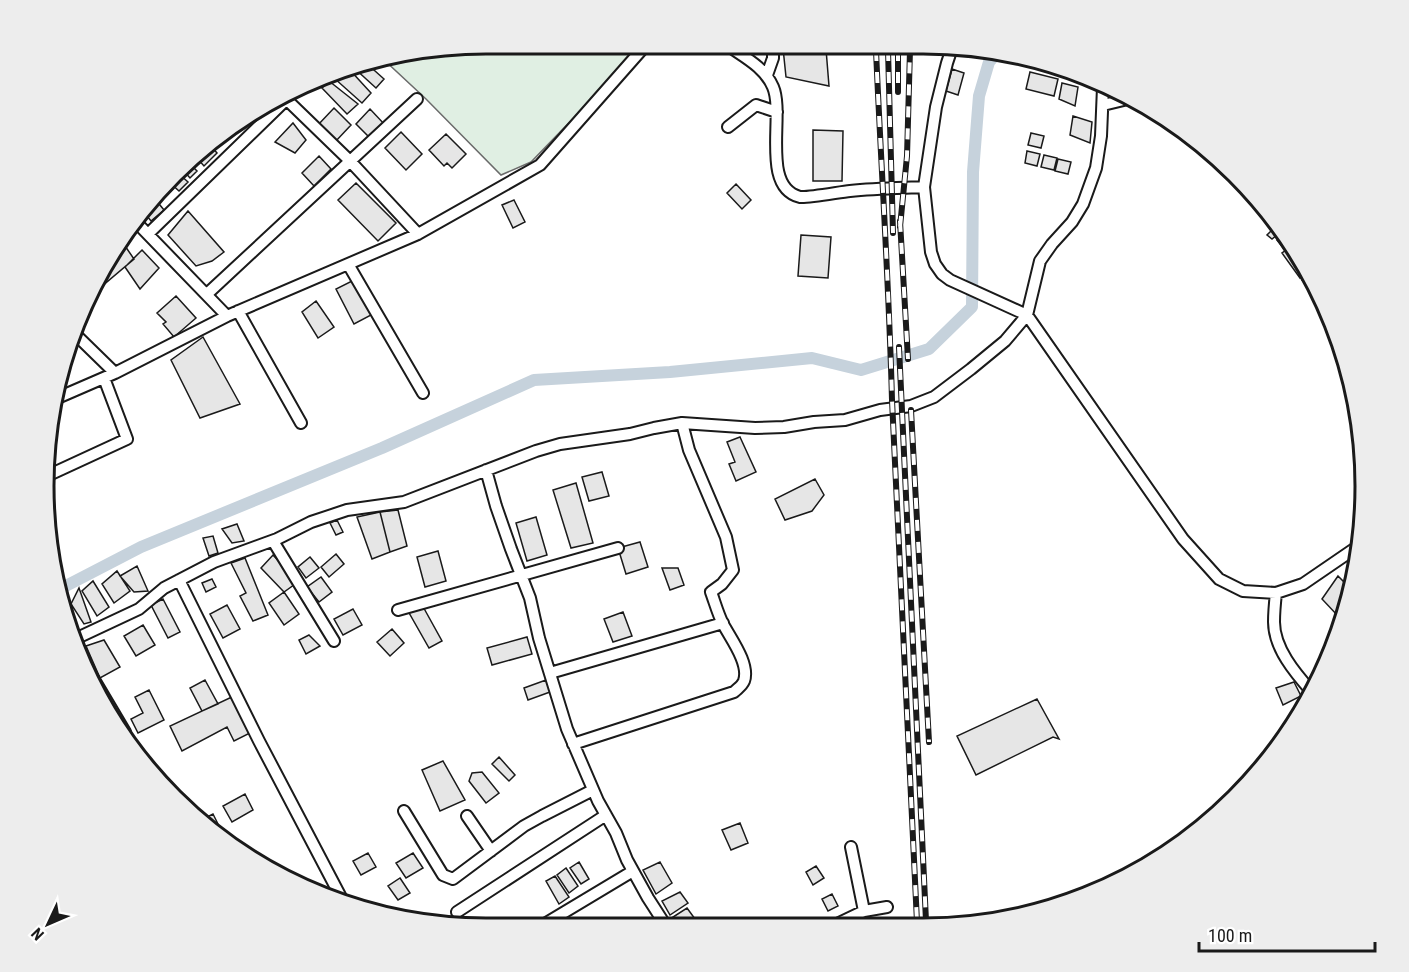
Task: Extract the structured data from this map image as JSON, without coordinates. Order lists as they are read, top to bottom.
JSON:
{
  "scale_bar": "100 m",
  "north": "bottom left"
}
